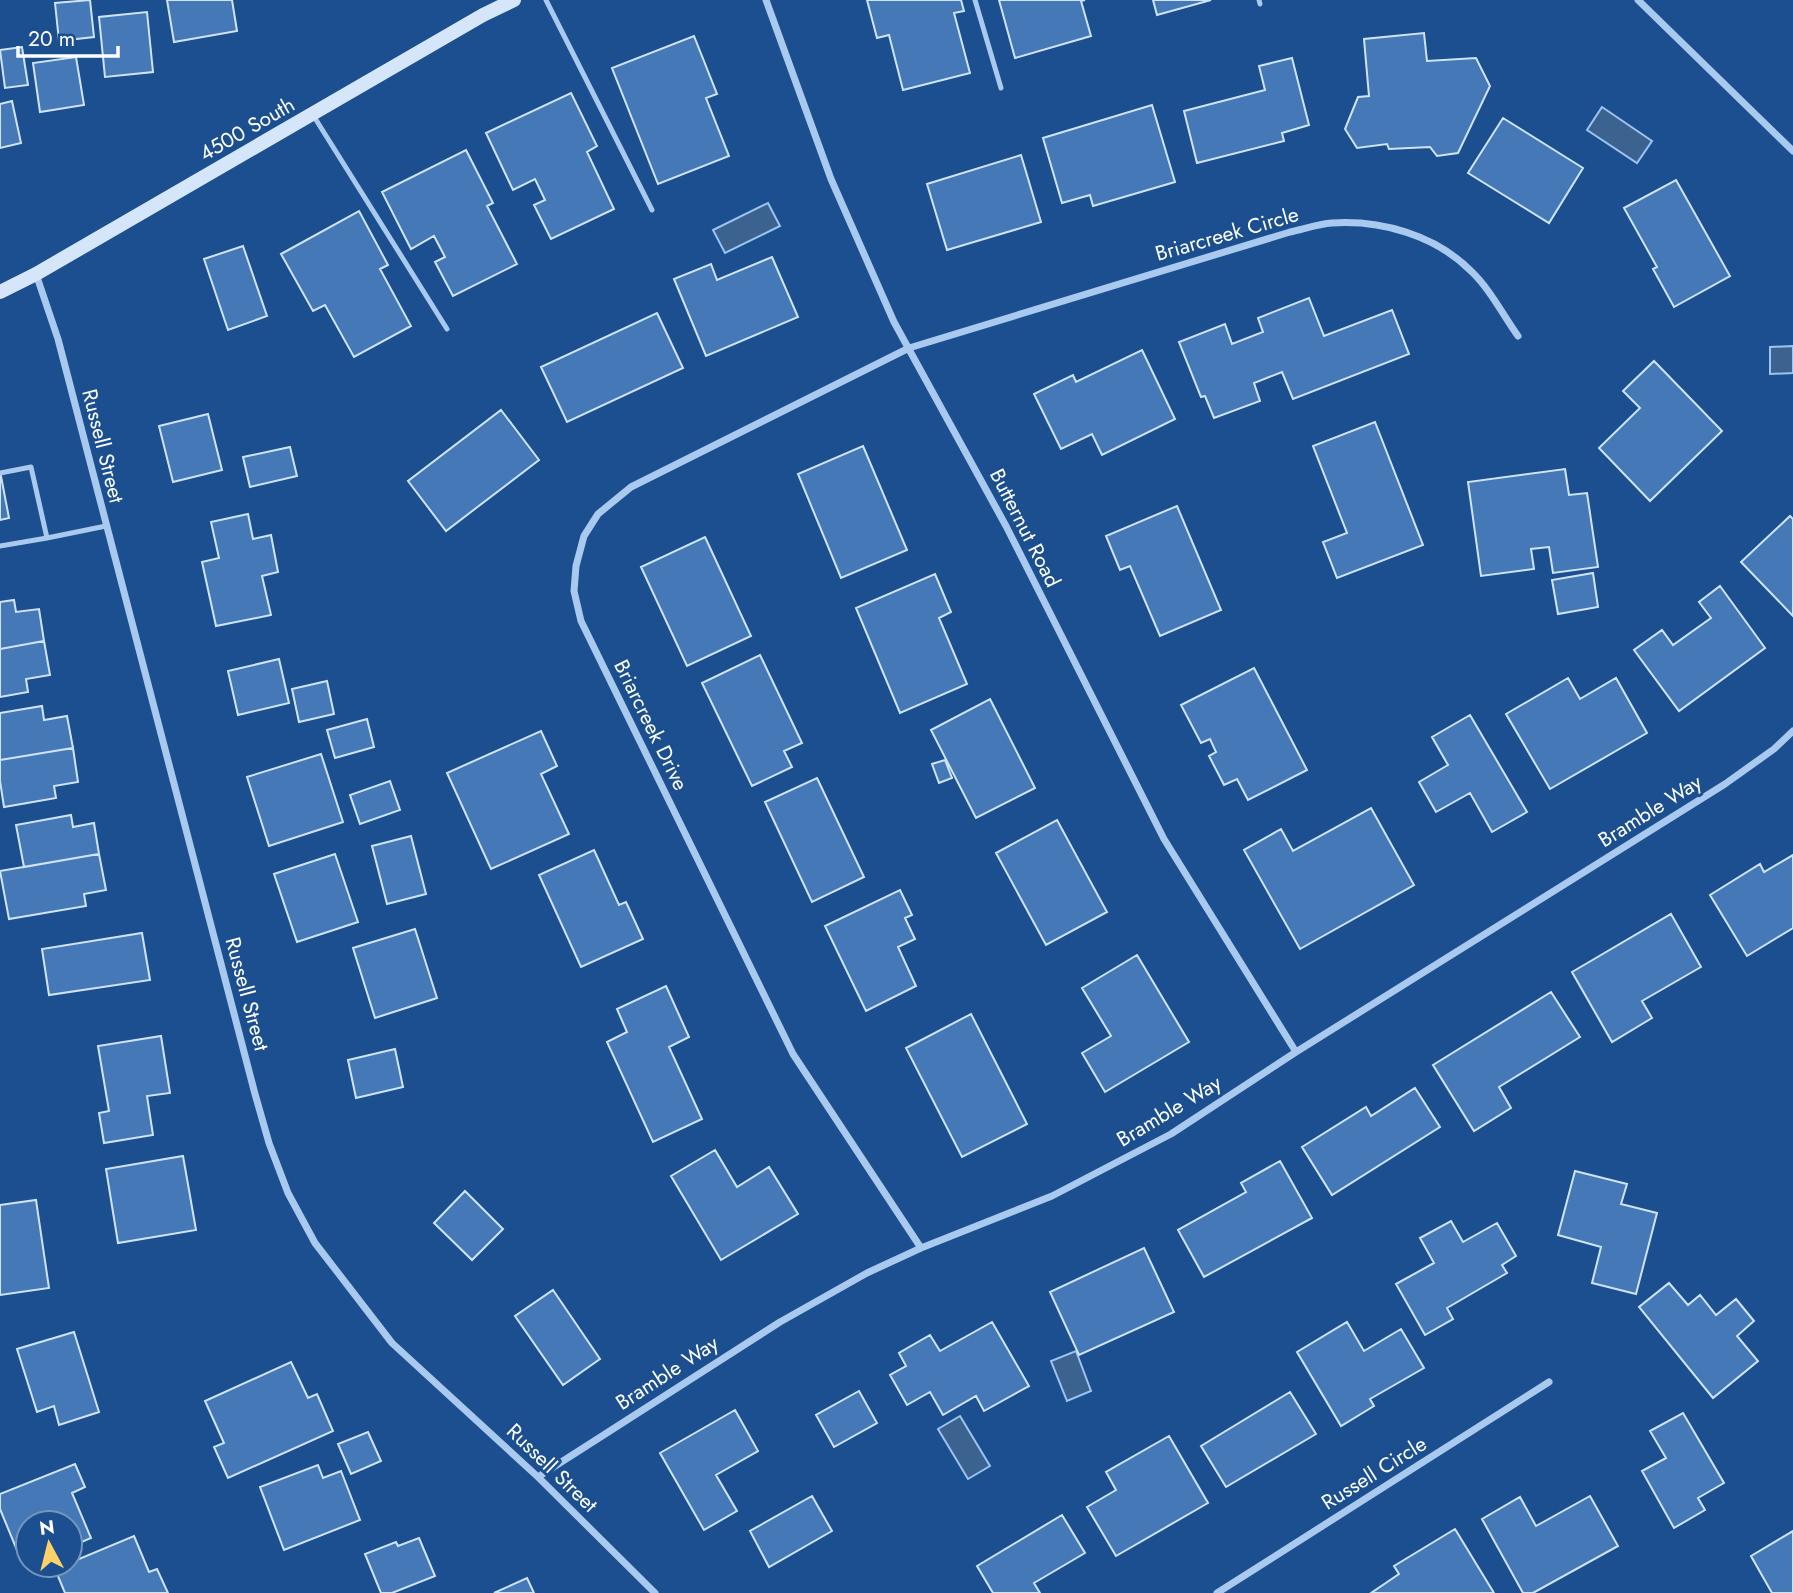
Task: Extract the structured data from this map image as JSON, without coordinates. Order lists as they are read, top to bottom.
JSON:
{
  "streets": {
    "main road": ["4500 South"],
    "street": [
      "Briarcreek Circle",
      "Russell Street",
      "Butternut Road",
      "Briarcreek Drive",
      "Bramble Way",
      "Russell Circle"
    ]
  },
  "crossings": [
    ["4500 South", "Russell Street"],
    ["Briarcreek Circle", "Butternut Road"],
    ["Briarcreek Circle", "Briarcreek Drive"],
    ["Russell Street", "Bramble Way"],
    ["Butternut Road", "Briarcreek Drive"],
    ["Butternut Road", "Bramble Way"],
    ["Briarcreek Drive", "Bramble Way"]
  ],
  "scale_bar": "20 m",
  "north": "top"
}
